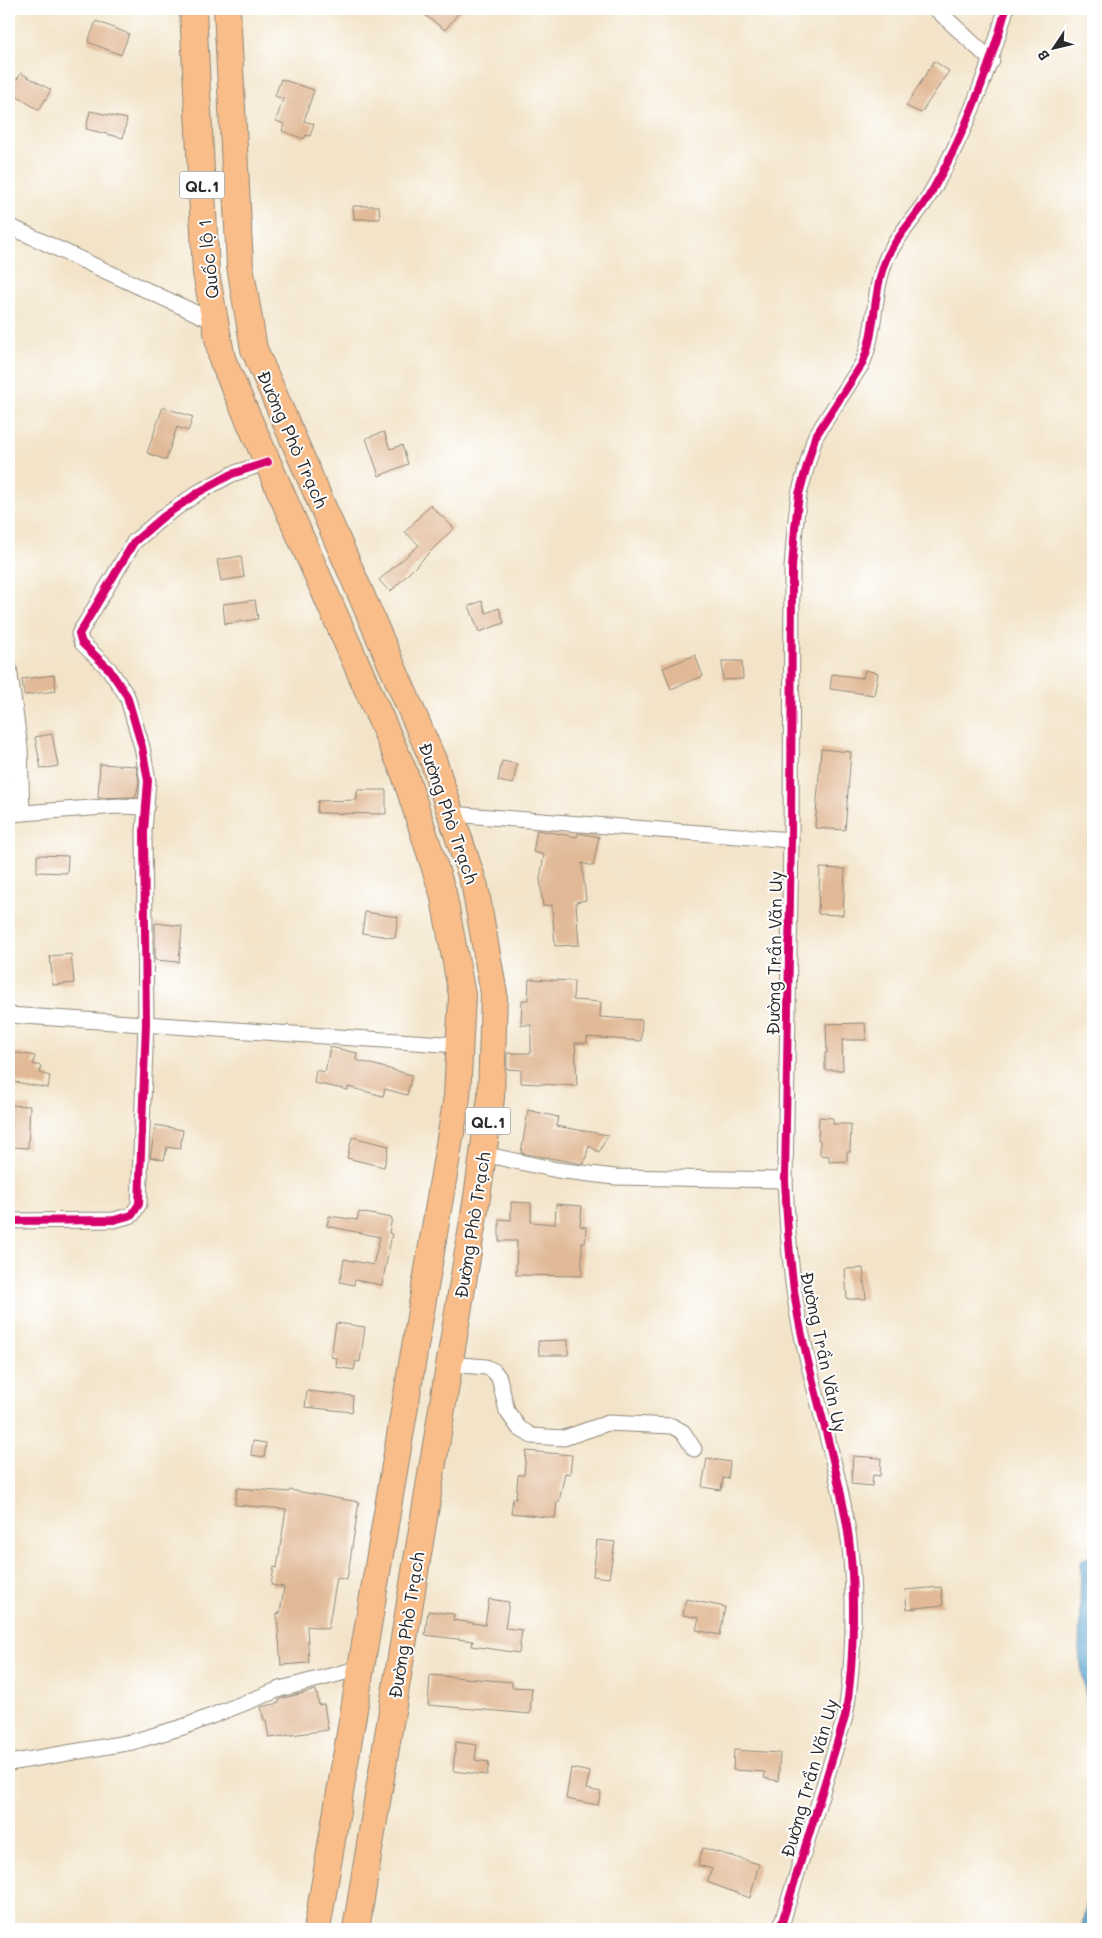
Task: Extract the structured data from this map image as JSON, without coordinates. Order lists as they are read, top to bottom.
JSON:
{
  "streets": {
    "highway": ["QL.1", "Quốc lộ 1", "Đường Phò Trạch"],
    "street": ["Đường Trần Văn Uy"]
  },
  "crossings": [
    ["Quốc lộ 1", "Đường Phò Trạch"]
  ],
  "north": "bottom left"
}
